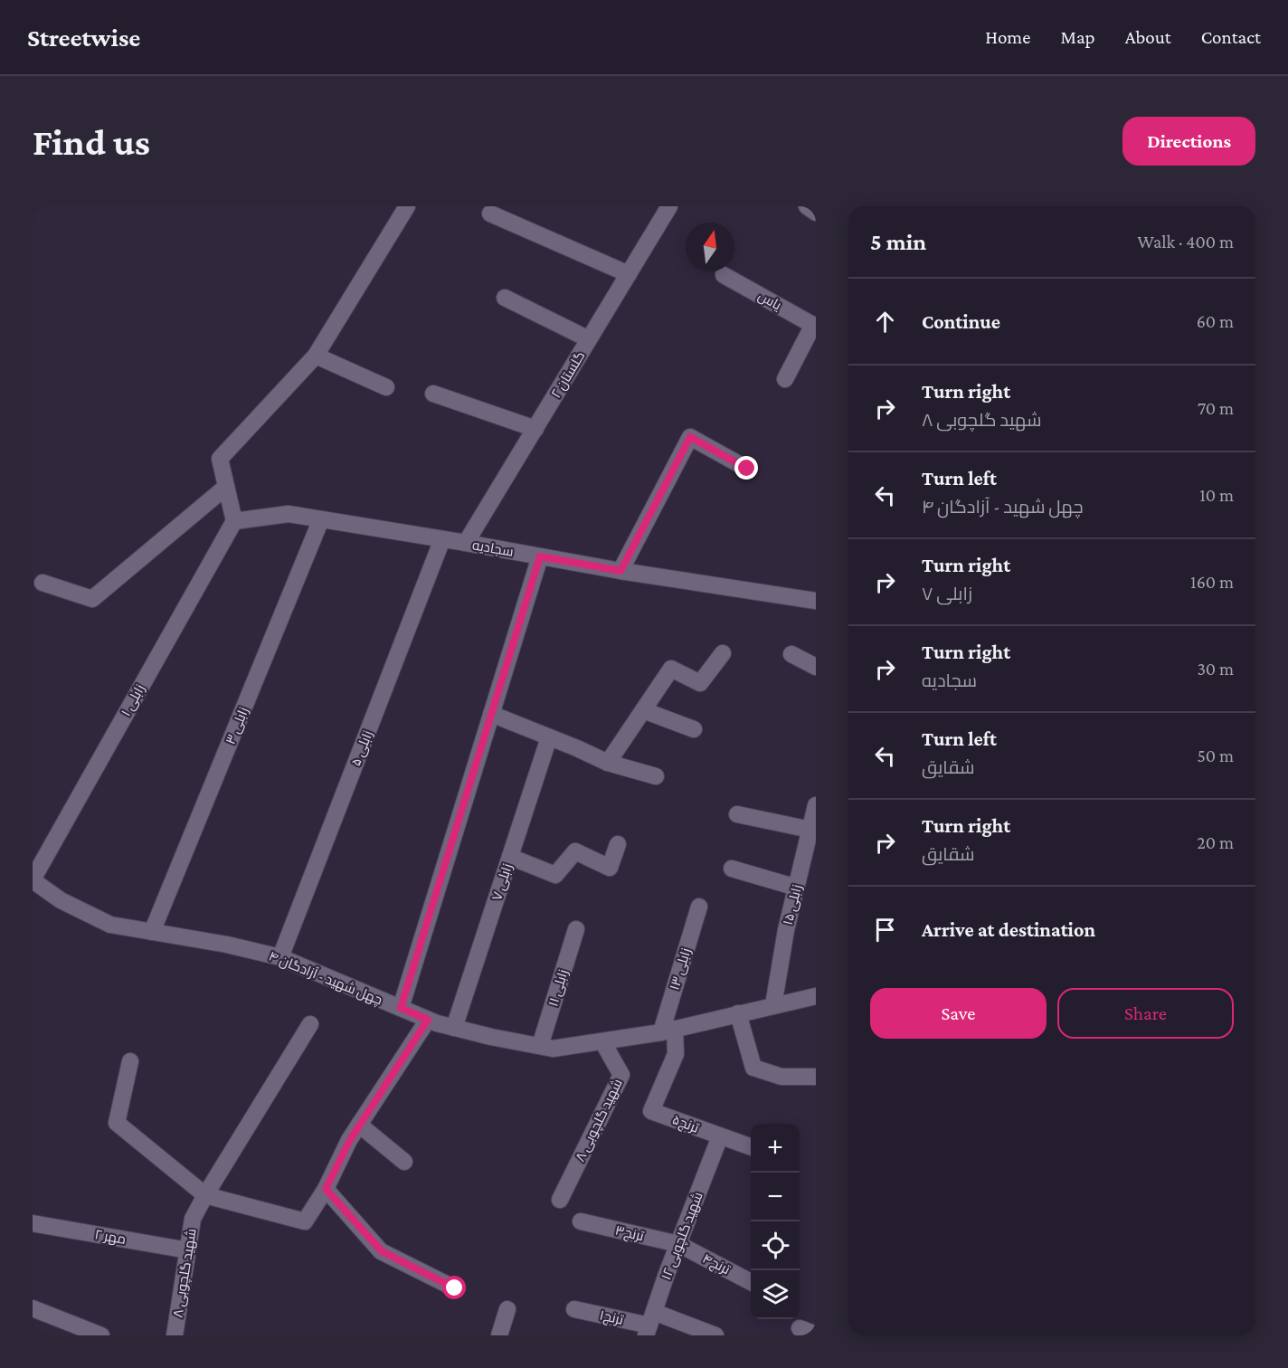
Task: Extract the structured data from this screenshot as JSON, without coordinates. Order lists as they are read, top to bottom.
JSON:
{
  "streets": {
    "street": [
      "یاس",
      "گلستان ۲",
      "سجادیه",
      "زابلی ۱",
      "زابلی ۳",
      "زابلی ۵",
      "زابلی ۷",
      "زابلی ۱۵",
      "زابلی ۱۳",
      "چهل شهید - آزادگان ۴",
      "زابلی ۱۱",
      "شهید گلچوبی ۸",
      "ترنج۵",
      "ترنج۳",
      "شهید گلچوبی ۱۲",
      "مهر ۲",
      "ترنج۴",
      "ترنج۱"
    ]
  },
  "crossings": [
    ["گلستان ۲", "سجادیه"],
    ["سجادیه", "زابلی ۱"],
    ["سجادیه", "زابلی ۳"],
    ["سجادیه", "زابلی ۵"],
    ["زابلی ۱", "چهل شهید - آزادگان ۴"],
    ["زابلی ۳", "چهل شهید - آزادگان ۴"],
    ["زابلی ۵", "چهل شهید - آزادگان ۴"],
    ["زابلی ۷", "چهل شهید - آزادگان ۴"],
    ["زابلی ۱۵", "چهل شهید - آزادگان ۴"],
    ["زابلی ۱۳", "چهل شهید - آزادگان ۴"],
    ["زابلی ۱۳", "ترنج۵"],
    ["چهل شهید - آزادگان ۴", "زابلی ۱۱"],
    ["چهل شهید - آزادگان ۴", "شهید گلچوبی ۸"],
    ["شهید گلچوبی ۸", "مهر ۲"],
    ["ترنج۵", "شهید گلچوبی ۱۲"],
    ["ترنج۳", "شهید گلچوبی ۱۲"],
    ["ترنج۳", "ترنج۴"],
    ["شهید گلچوبی ۱۲", "ترنج۴"],
    ["شهید گلچوبی ۱۲", "ترنج۱"]
  ],
  "north": "top",
  "page": {
    "header": "Streetwise",
    "nav": [
      "Home",
      "Map",
      "About",
      "Contact"
    ],
    "buttons": [
      "Directions",
      ["Save", "Share"]
    ],
    "title": "Find us",
    "heading": ["5 min", "Walk · 400 m"],
    "list": [
      ["Continue", "60 m"],
      ["Turn right", "شهید گلچوبی ۸", "70 m"],
      ["Turn left", "چهل شهید - آزادگان ۴", "10 m"],
      ["Turn right", "زابلی ۷", "160 m"],
      ["Turn right", "سجادیه", "30 m"],
      ["Turn left", "شقایق", "50 m"],
      ["Turn right", "شقایق", "20 m"],
      "Arrive at destination"
    ],
    "map_buttons": ["+", "−"]
  }
}
